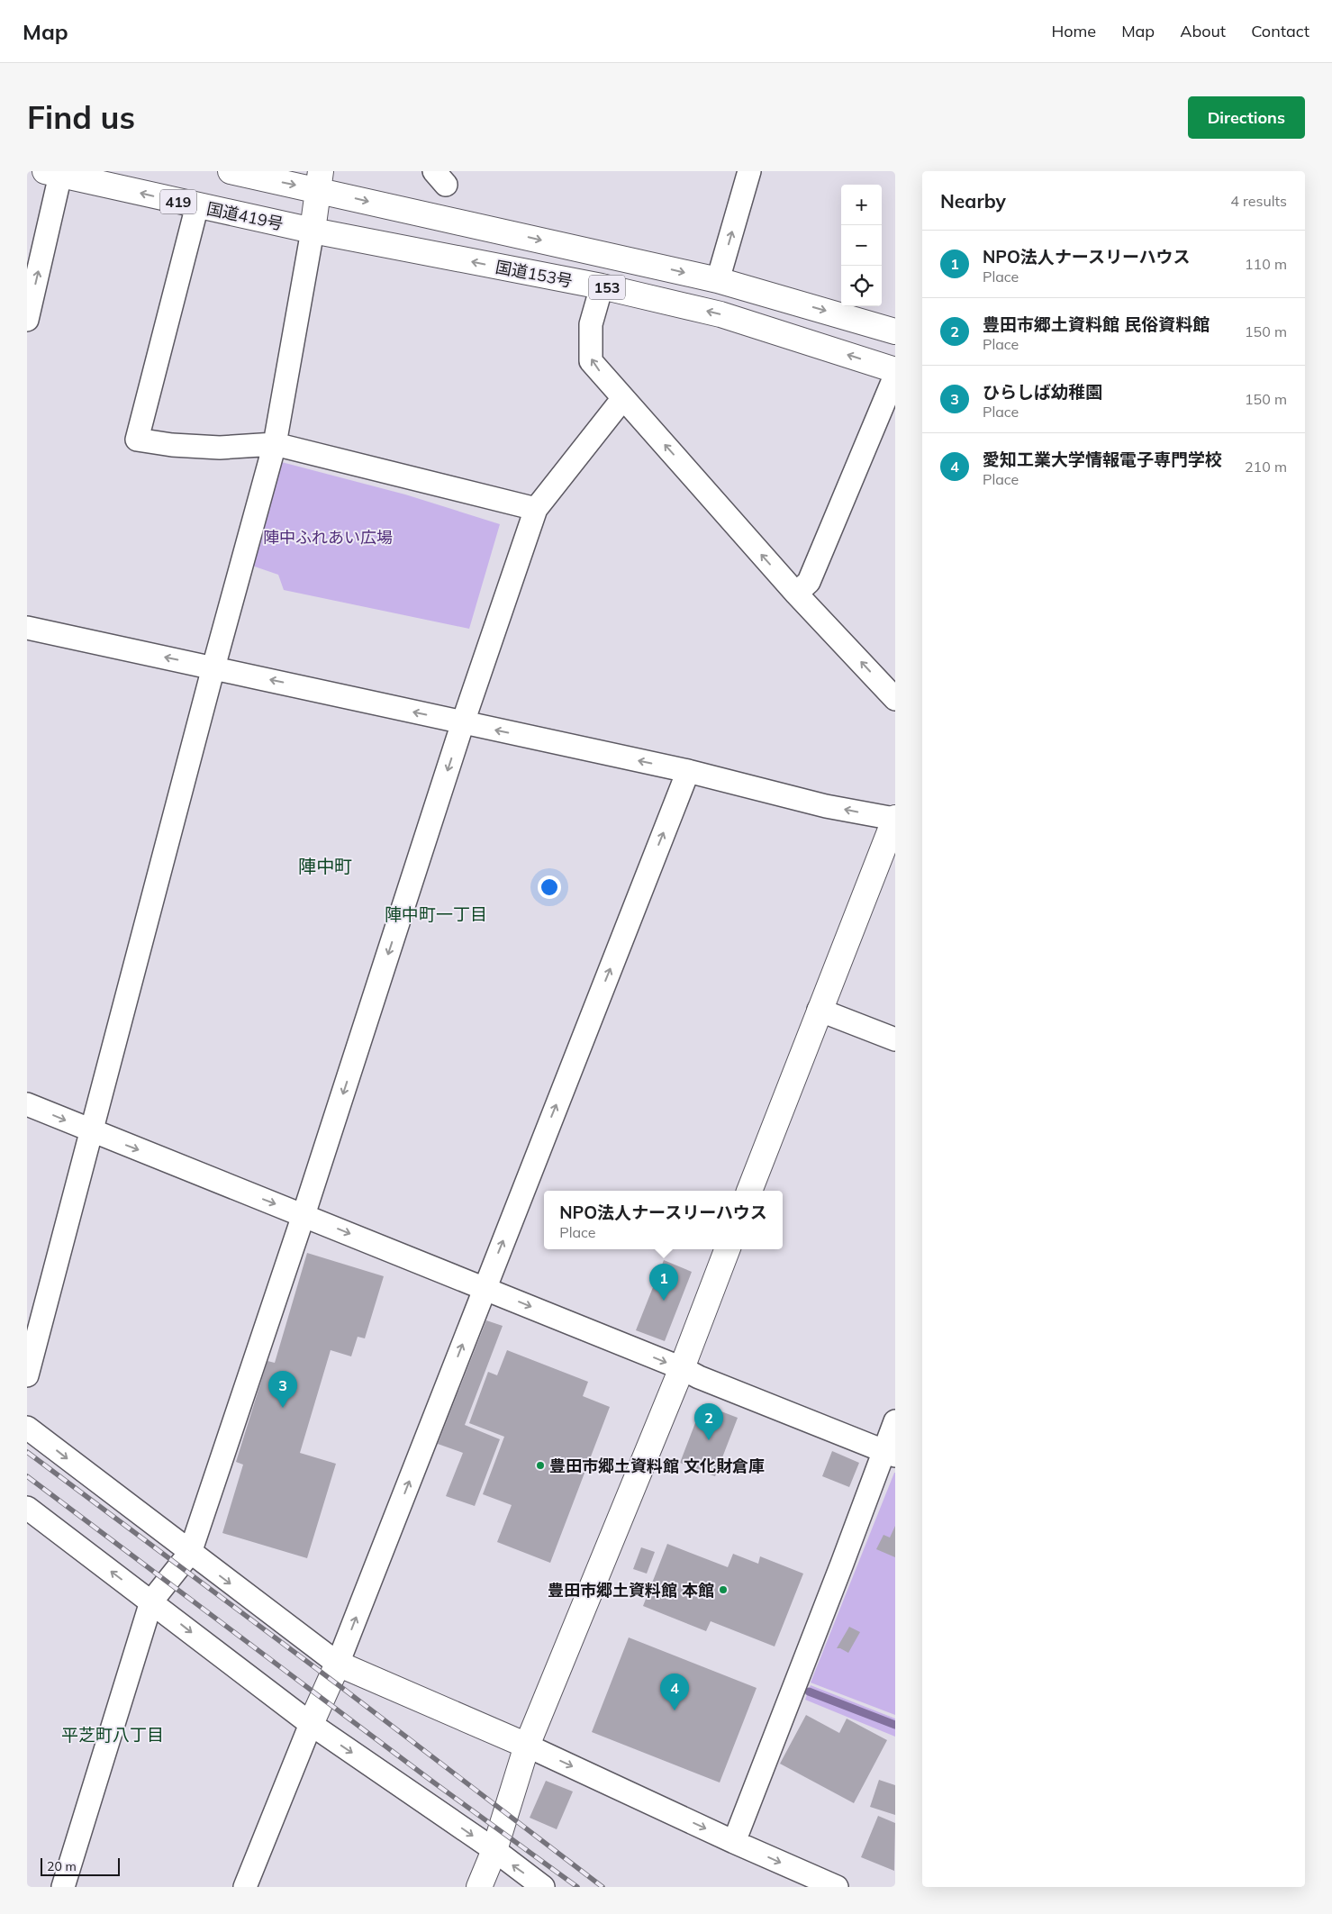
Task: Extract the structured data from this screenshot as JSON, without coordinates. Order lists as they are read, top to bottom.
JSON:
{
  "streets": {
    "main road": [
      "419",
      "国道419号",
      "国道153号",
      "153"
    ]
  },
  "crossings": [
    ["国道419号", "国道153号"]
  ],
  "one_way": ["国道419号"],
  "districts": ["陣中町", "陣中町一丁目", "平芝町八丁目"],
  "parks": ["陣中ふれあい広場"],
  "places": ["豊田市郷土資料館 文化財倉庫", "豊田市郷土資料館 本館"],
  "scale_bar": "20 m",
  "page": {
    "header": "Map",
    "nav": [
      "Home",
      "Map",
      "About",
      "Contact"
    ],
    "buttons": "Directions",
    "title": "Find us",
    "heading": ["Nearby", "4 results"],
    "map_buttons": ["+", "−"],
    "list": [
      {
        "mark": "1",
        "name": "NPO法人ナースリーハウス",
        "note": "Place",
        "value": "110 m"
      },
      {
        "mark": "2",
        "name": "豊田市郷土資料館 民俗資料館",
        "note": "Place",
        "value": "150 m"
      },
      {
        "mark": "3",
        "name": "ひらしば幼稚園",
        "note": "Place",
        "value": "150 m"
      },
      {
        "mark": "4",
        "name": "愛知工業大学情報電子専門学校",
        "note": "Place",
        "value": "210 m"
      }
    ],
    "popup": ["NPO法人ナースリーハウス", "Place"],
    "pins": [
      "1",
      "3",
      "2",
      "4"
    ],
    "scale": "20 m"
  }
}
